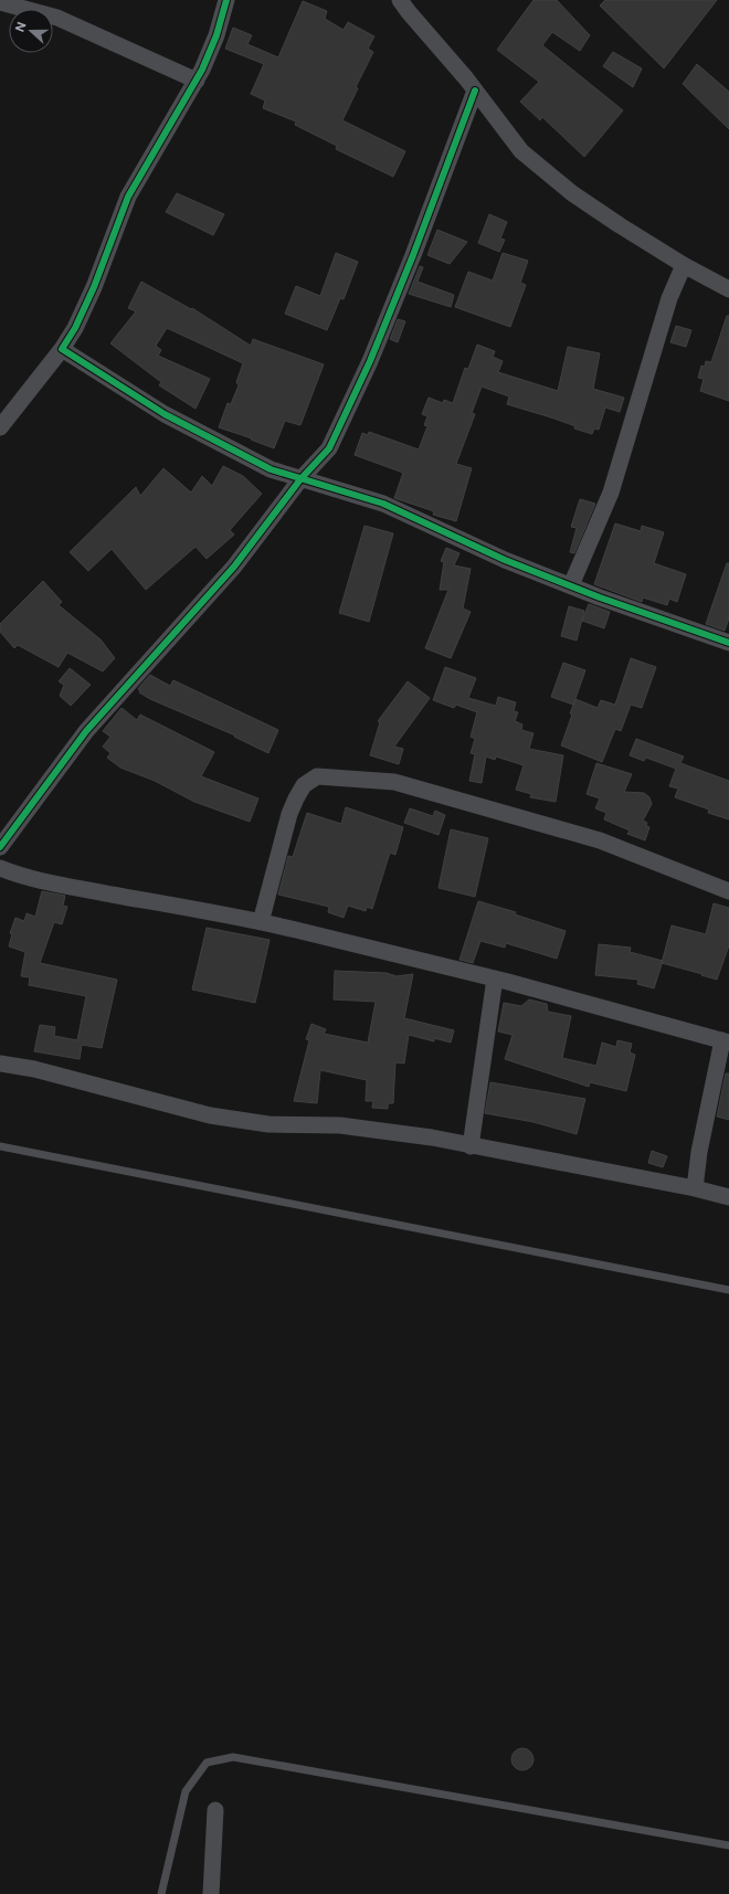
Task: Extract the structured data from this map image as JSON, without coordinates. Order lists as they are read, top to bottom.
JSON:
{
  "north": "left"
}
